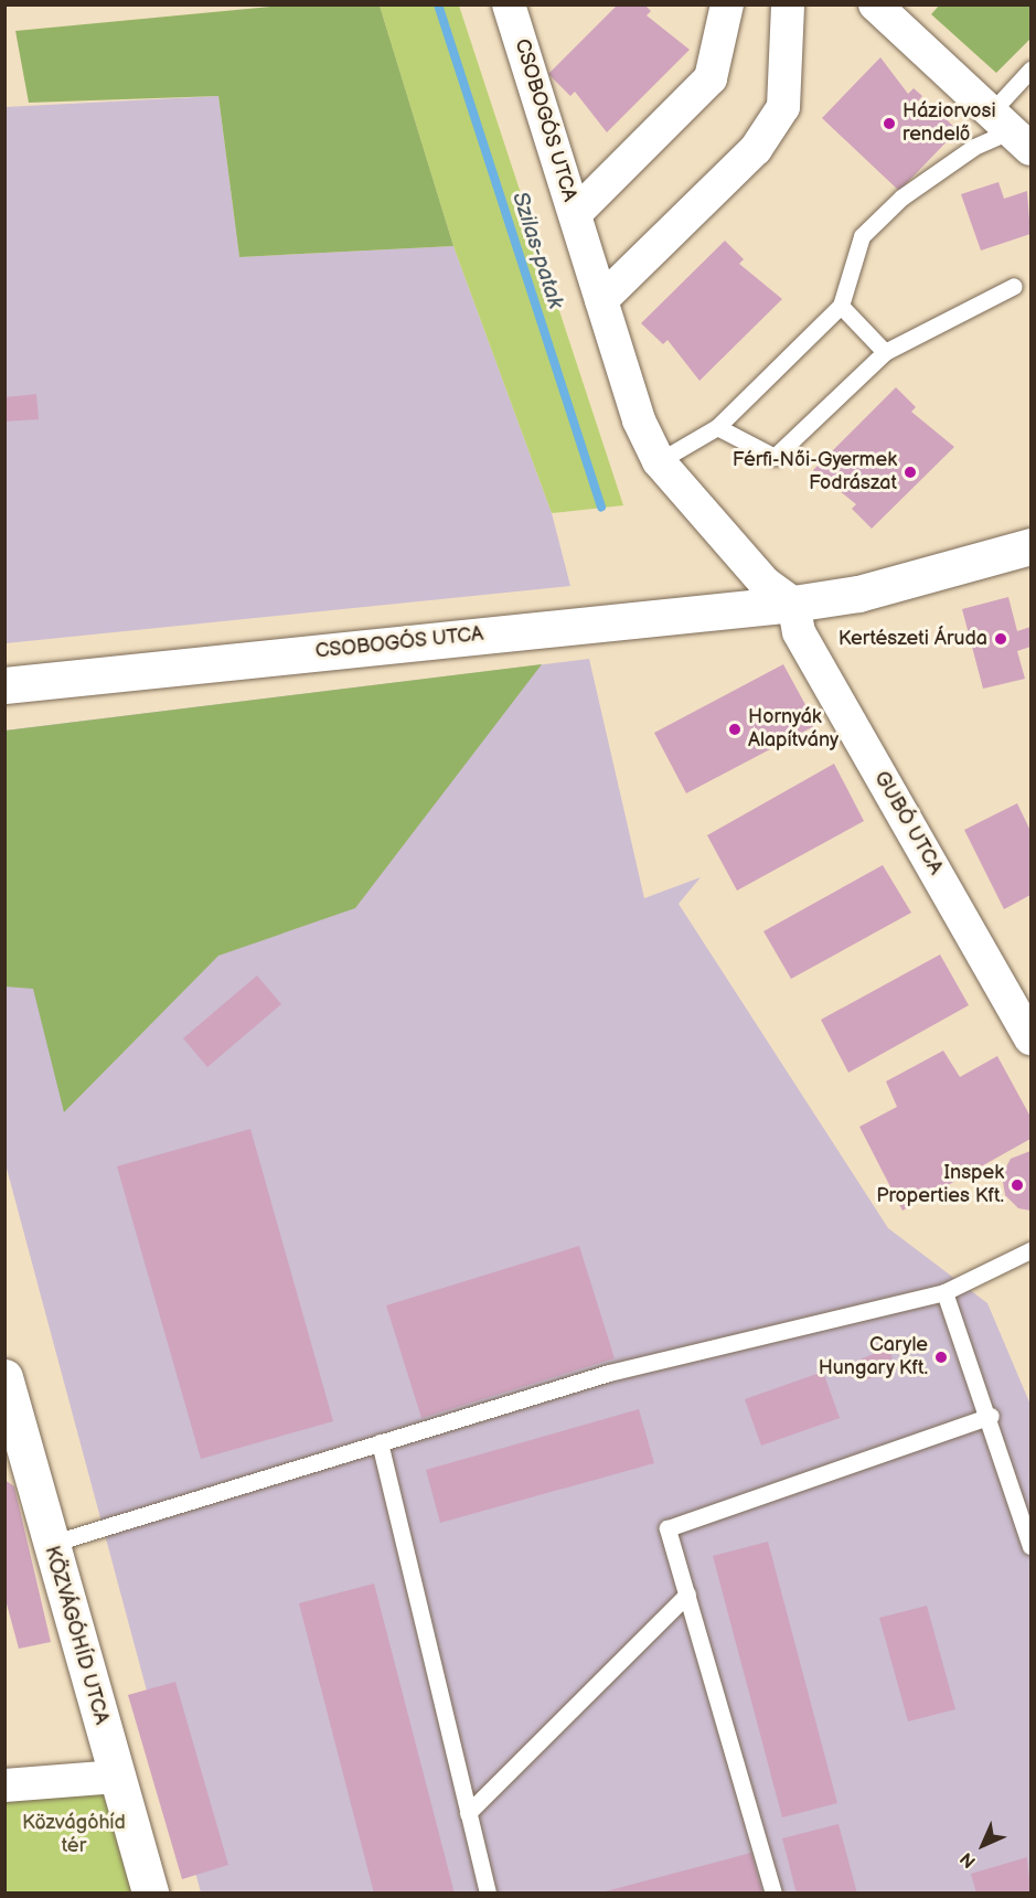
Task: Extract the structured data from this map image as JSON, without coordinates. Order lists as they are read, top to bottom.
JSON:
{
  "streets": {
    "street": ["CSOBOGÓS UTCA", "GUBÓ UTCA", "KÖZVÁGÓHÍD UTCA"]
  },
  "crossings": [
    ["CSOBOGÓS UTCA", "GUBÓ UTCA"]
  ],
  "water": ["Szilas-patak"],
  "parks": ["Közvágóhíd tér"],
  "places": [
    "Háziorvosi rendelő",
    "Férfi-Női-Gyermek Fodrászat",
    "Kertészeti Áruda",
    "Hornyák Alapítvány",
    "Inspek Properties Kft.",
    "Caryle Hungary Kft."
  ],
  "north": "bottom left"
}
